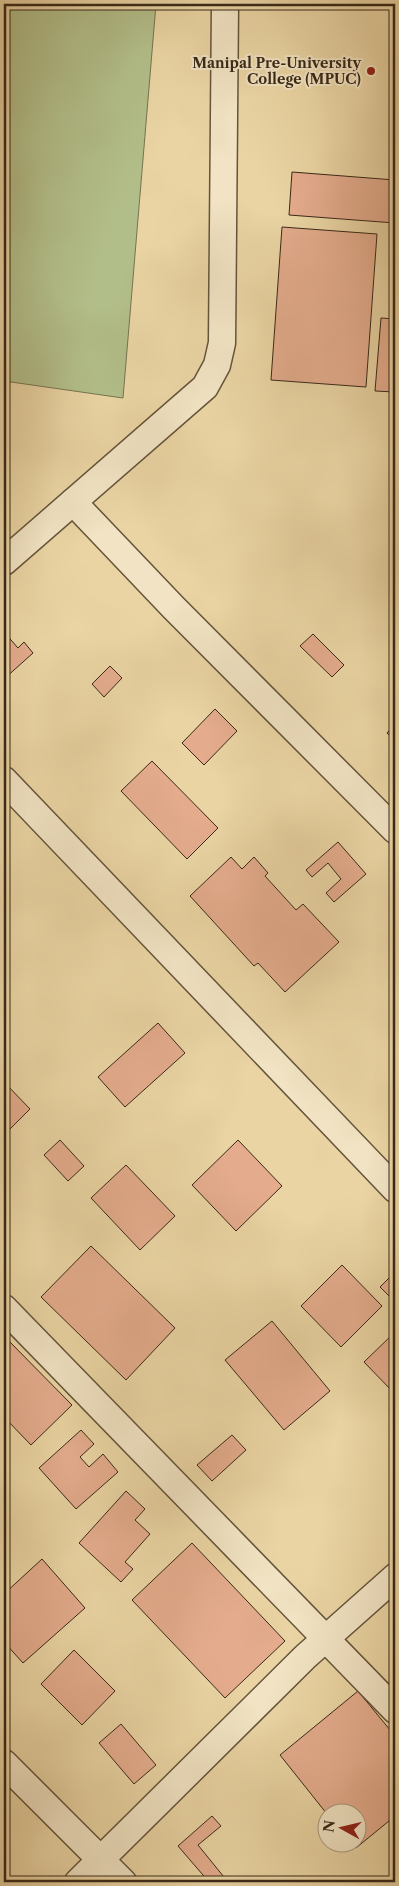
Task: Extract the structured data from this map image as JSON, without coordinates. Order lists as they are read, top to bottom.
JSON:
{
  "places": ["Manipal Pre-University College (MPUC)"],
  "north": "left"
}
